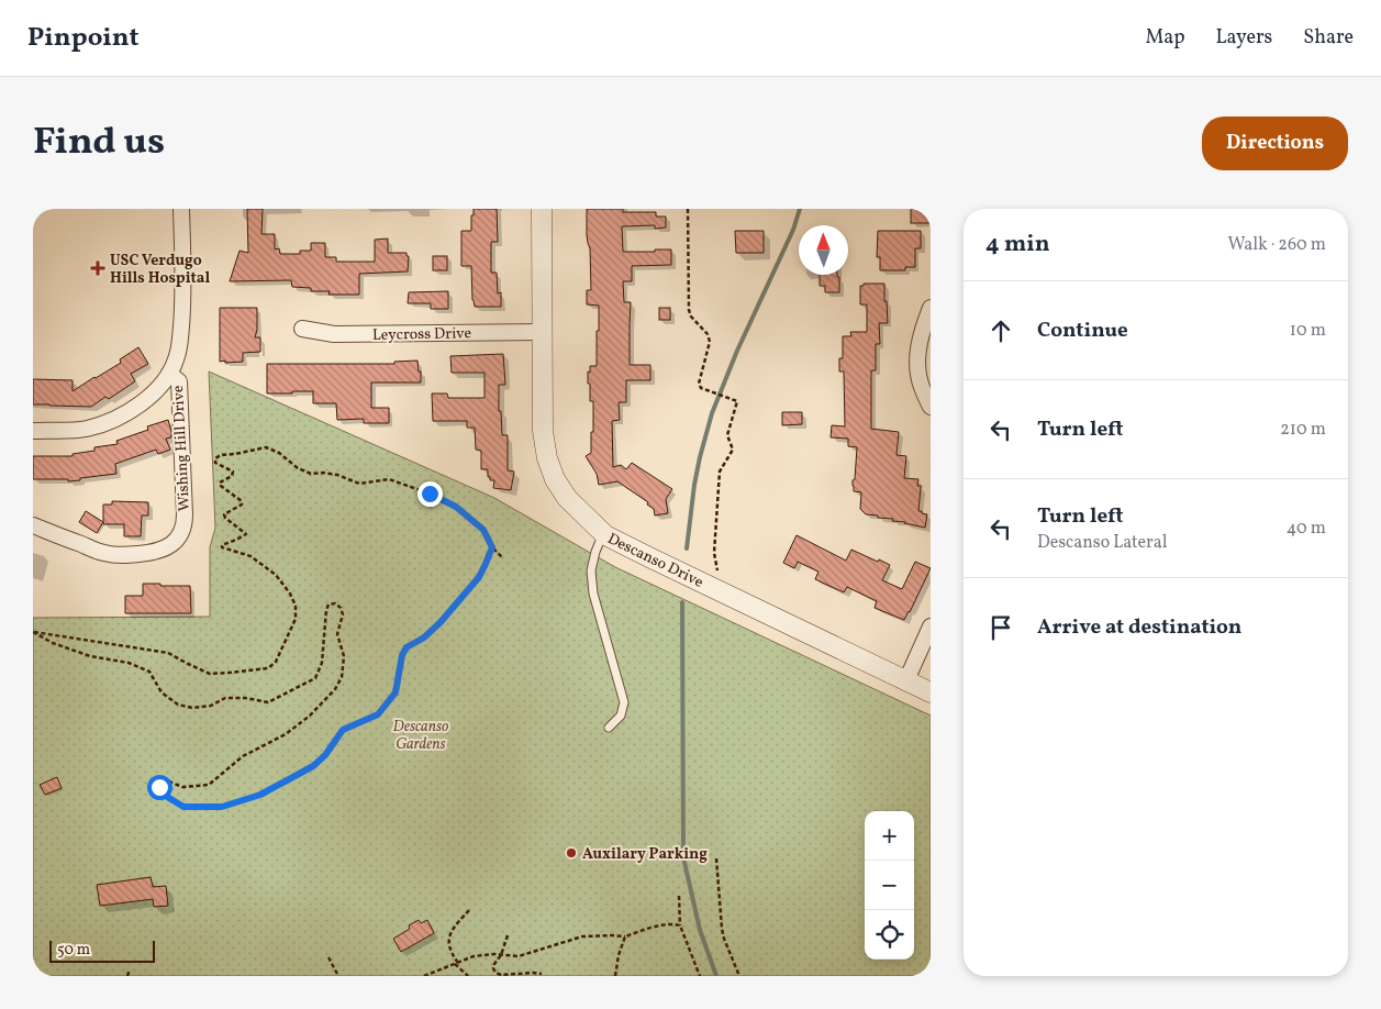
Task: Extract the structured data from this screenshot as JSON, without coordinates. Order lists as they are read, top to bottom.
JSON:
{
  "streets": {
    "street": ["Leycross Drive", "Wishing Hill Drive", "Descanso Drive"]
  },
  "crossings": [
    ["Leycross Drive", "Descanso Drive"]
  ],
  "parks": ["Descanso Gardens"],
  "places": {
    "health": ["USC Verdugo Hills Hospital"],
    "other": ["Auxilary Parking"]
  },
  "scale_bar": "50 m",
  "north": "top",
  "page": {
    "header": "Pinpoint",
    "nav": ["Map", "Layers", "Share"],
    "title": "Find us",
    "buttons": "Directions",
    "heading": ["4 min", "Walk · 260 m"],
    "list": [
      ["Continue", "10 m"],
      ["Turn left", "210 m"],
      ["Turn left", "Descanso Lateral", "40 m"],
      "Arrive at destination"
    ],
    "map_buttons": ["+", "−"],
    "scale": "50 m"
  }
}
